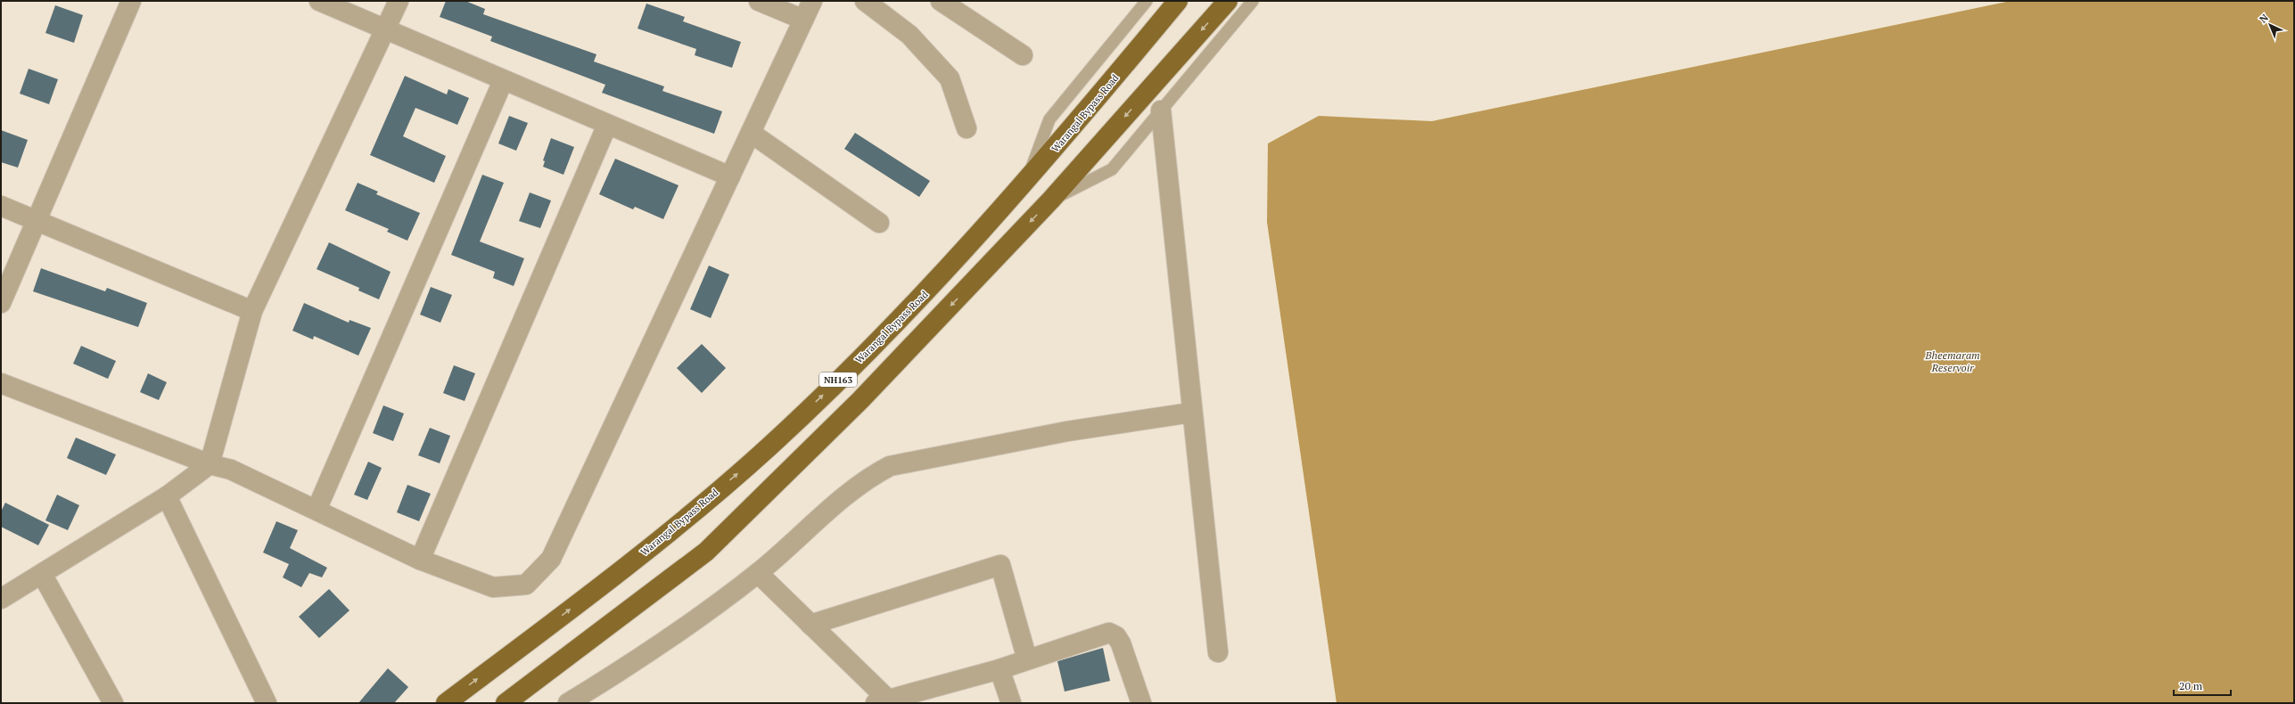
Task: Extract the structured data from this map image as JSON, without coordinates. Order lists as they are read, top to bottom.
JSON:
{
  "streets": {
    "highway": ["Warangal Bypass Road", "NH163"]
  },
  "water": ["Bheemaram Reservoir"],
  "scale_bar": "20 m",
  "north": "top left"
}
